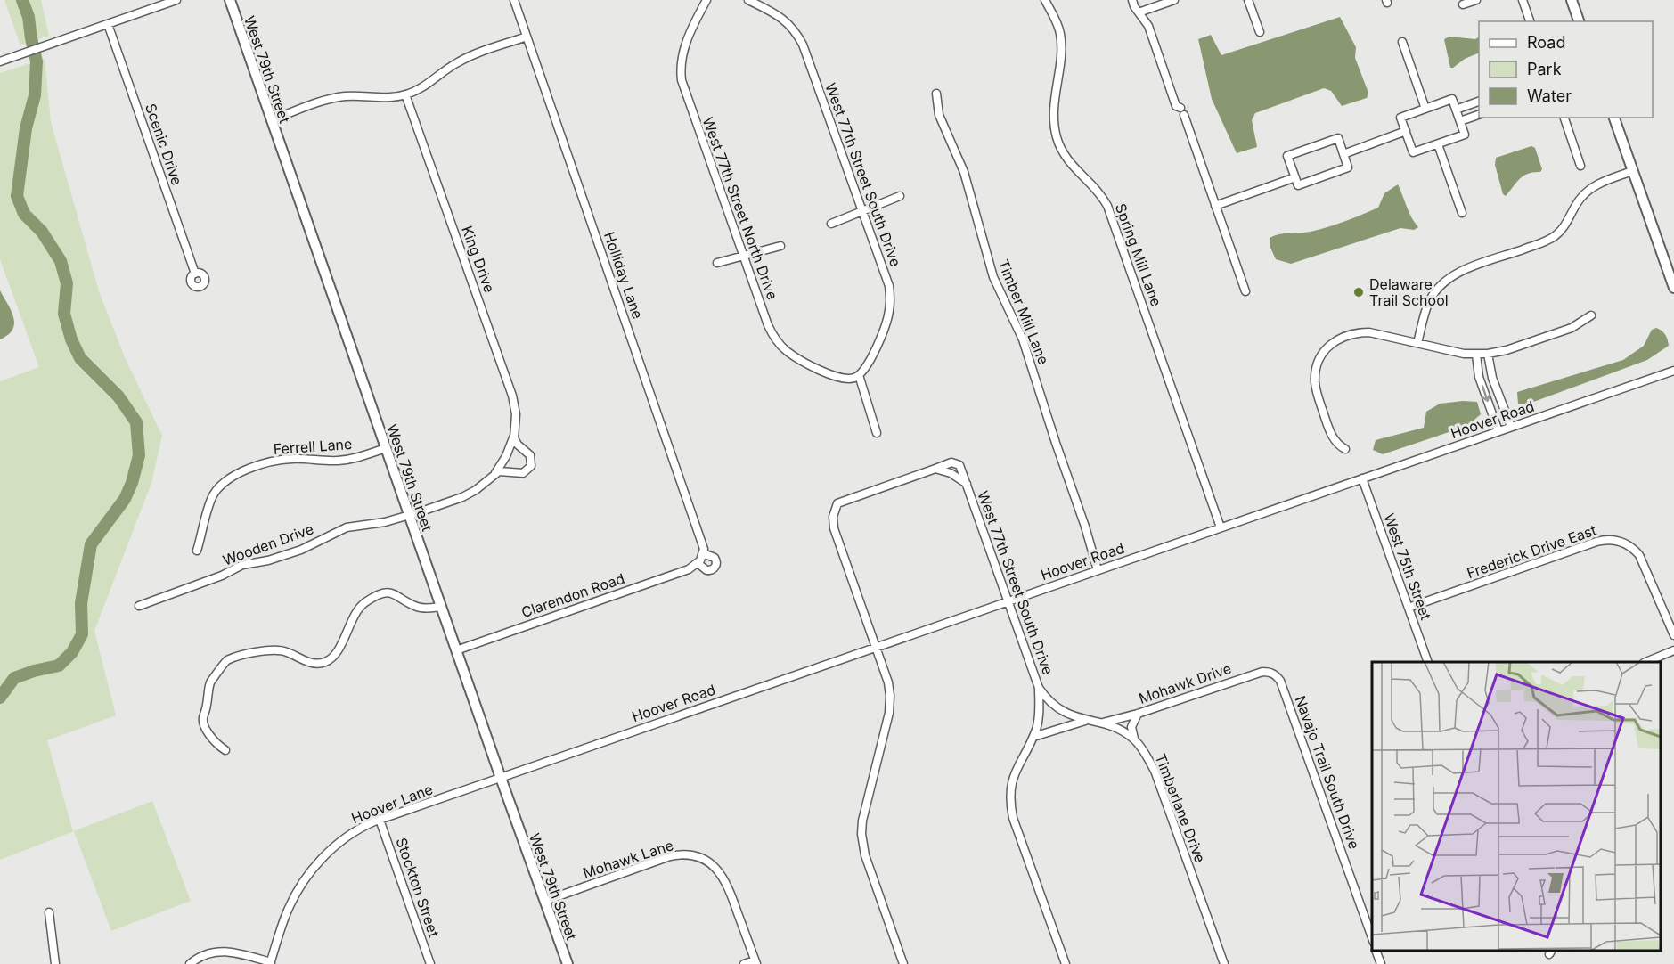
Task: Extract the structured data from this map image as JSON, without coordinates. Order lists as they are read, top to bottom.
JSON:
{
  "streets": {
    "main road": ["West 79th Street"],
    "street": [
      "Scenic Drive",
      "West 77th Street South Drive",
      "West 77th Street North Drive",
      "Spring Mill Lane",
      "King Drive",
      "Holliday Lane",
      "Timber Mill Lane",
      "Hoover Road",
      "Ferrell Lane",
      "Wooden Drive",
      "Frederick Drive East",
      "West 75th Street",
      "Clarendon Road",
      "Mohawk Drive",
      "Navajo Trail South Drive",
      "Hoover Lane",
      "Timberlane Drive",
      "Mohawk Lane",
      "Stockton Street"
    ]
  },
  "crossings": [
    ["West 79th Street", "King Drive"],
    ["West 79th Street", "Hoover Road"],
    ["West 79th Street", "Ferrell Lane"],
    ["West 79th Street", "Wooden Drive"],
    ["West 79th Street", "Clarendon Road"],
    ["West 79th Street", "Hoover Lane"],
    ["West 79th Street", "Mohawk Lane"],
    ["West 77th Street South Drive", "West 77th Street North Drive"],
    ["West 77th Street South Drive", "Hoover Road"],
    ["West 77th Street South Drive", "Timberlane Drive"],
    ["Spring Mill Lane", "Hoover Road"],
    ["King Drive", "Wooden Drive"],
    ["Holliday Lane", "Clarendon Road"],
    ["Timber Mill Lane", "Hoover Road"],
    ["Hoover Road", "West 75th Street"],
    ["Hoover Road", "Hoover Lane"],
    ["Frederick Drive East", "West 75th Street"],
    ["Mohawk Drive", "Navajo Trail South Drive"],
    ["Mohawk Drive", "Timberlane Drive"],
    ["Hoover Lane", "Stockton Street"]
  ],
  "places": ["Delaware Trail School"],
  "legend": ["Road", "Park", "Water"]
}
